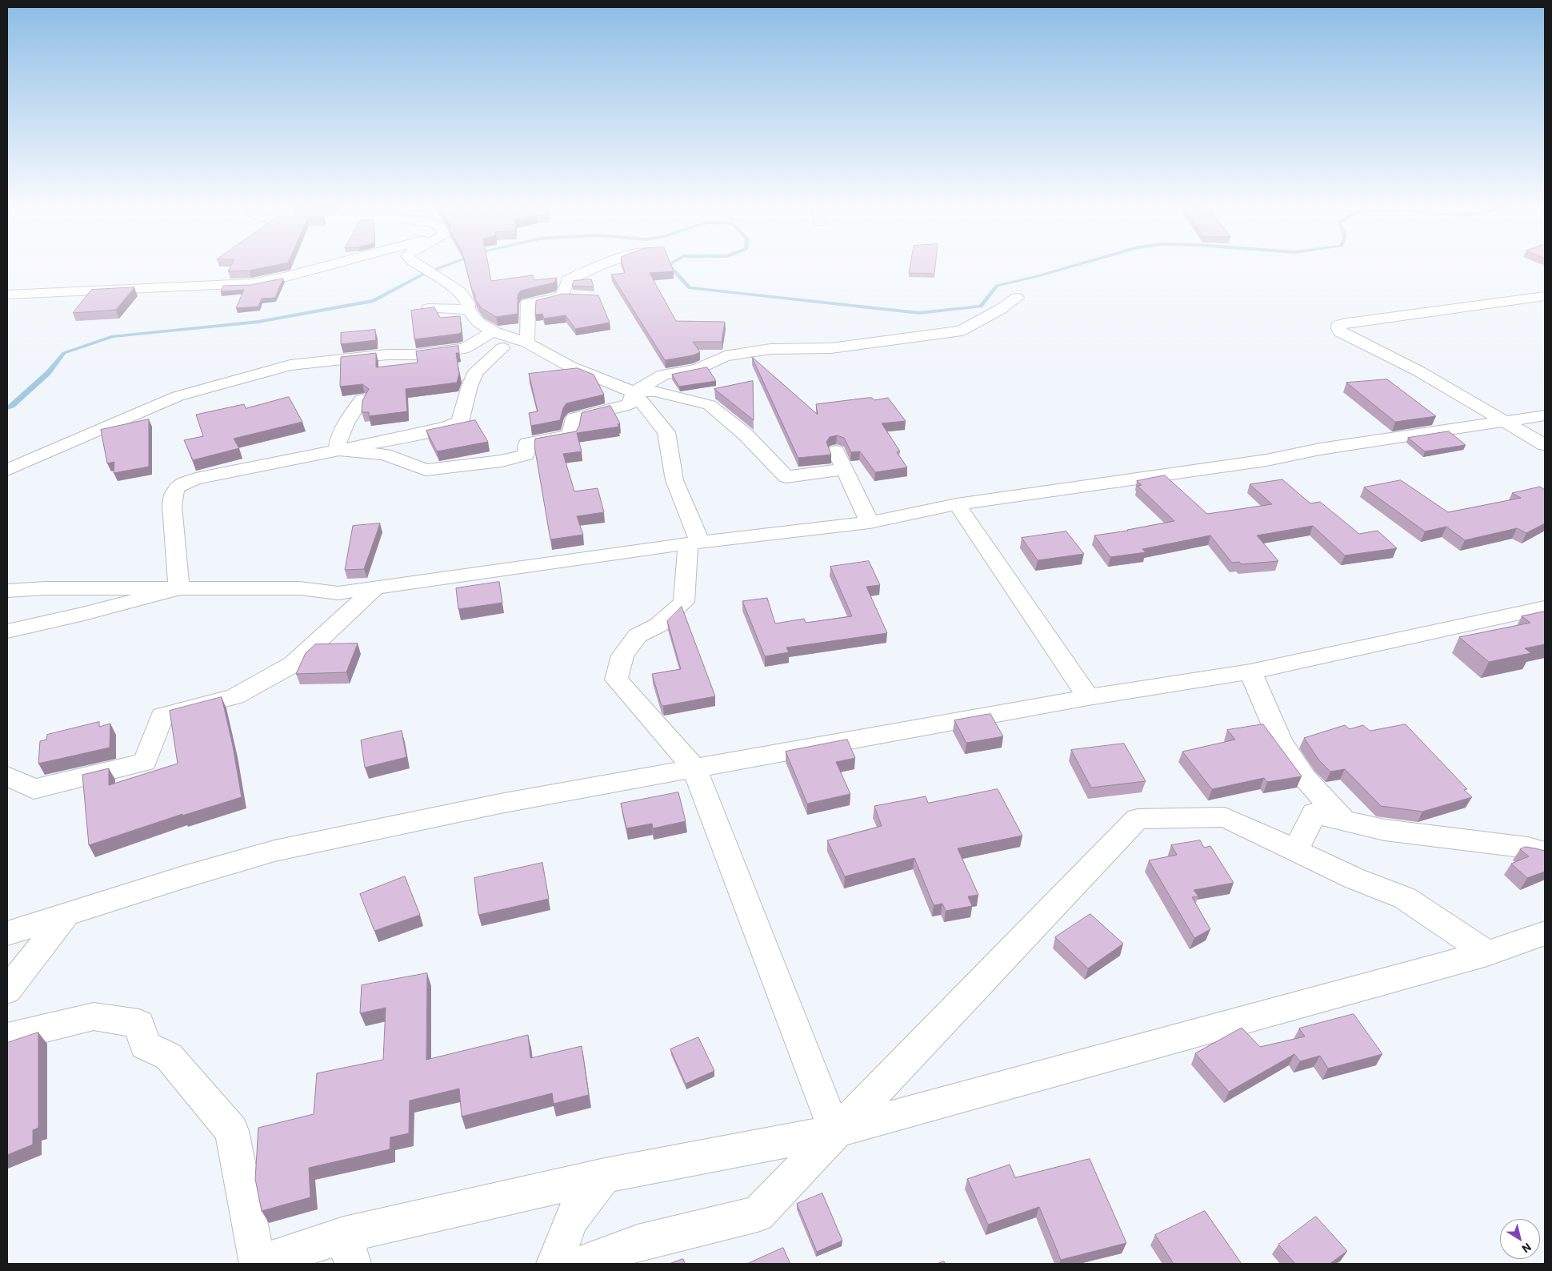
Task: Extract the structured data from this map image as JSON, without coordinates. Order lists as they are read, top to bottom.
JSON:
{
  "north": "bottom right"
}
